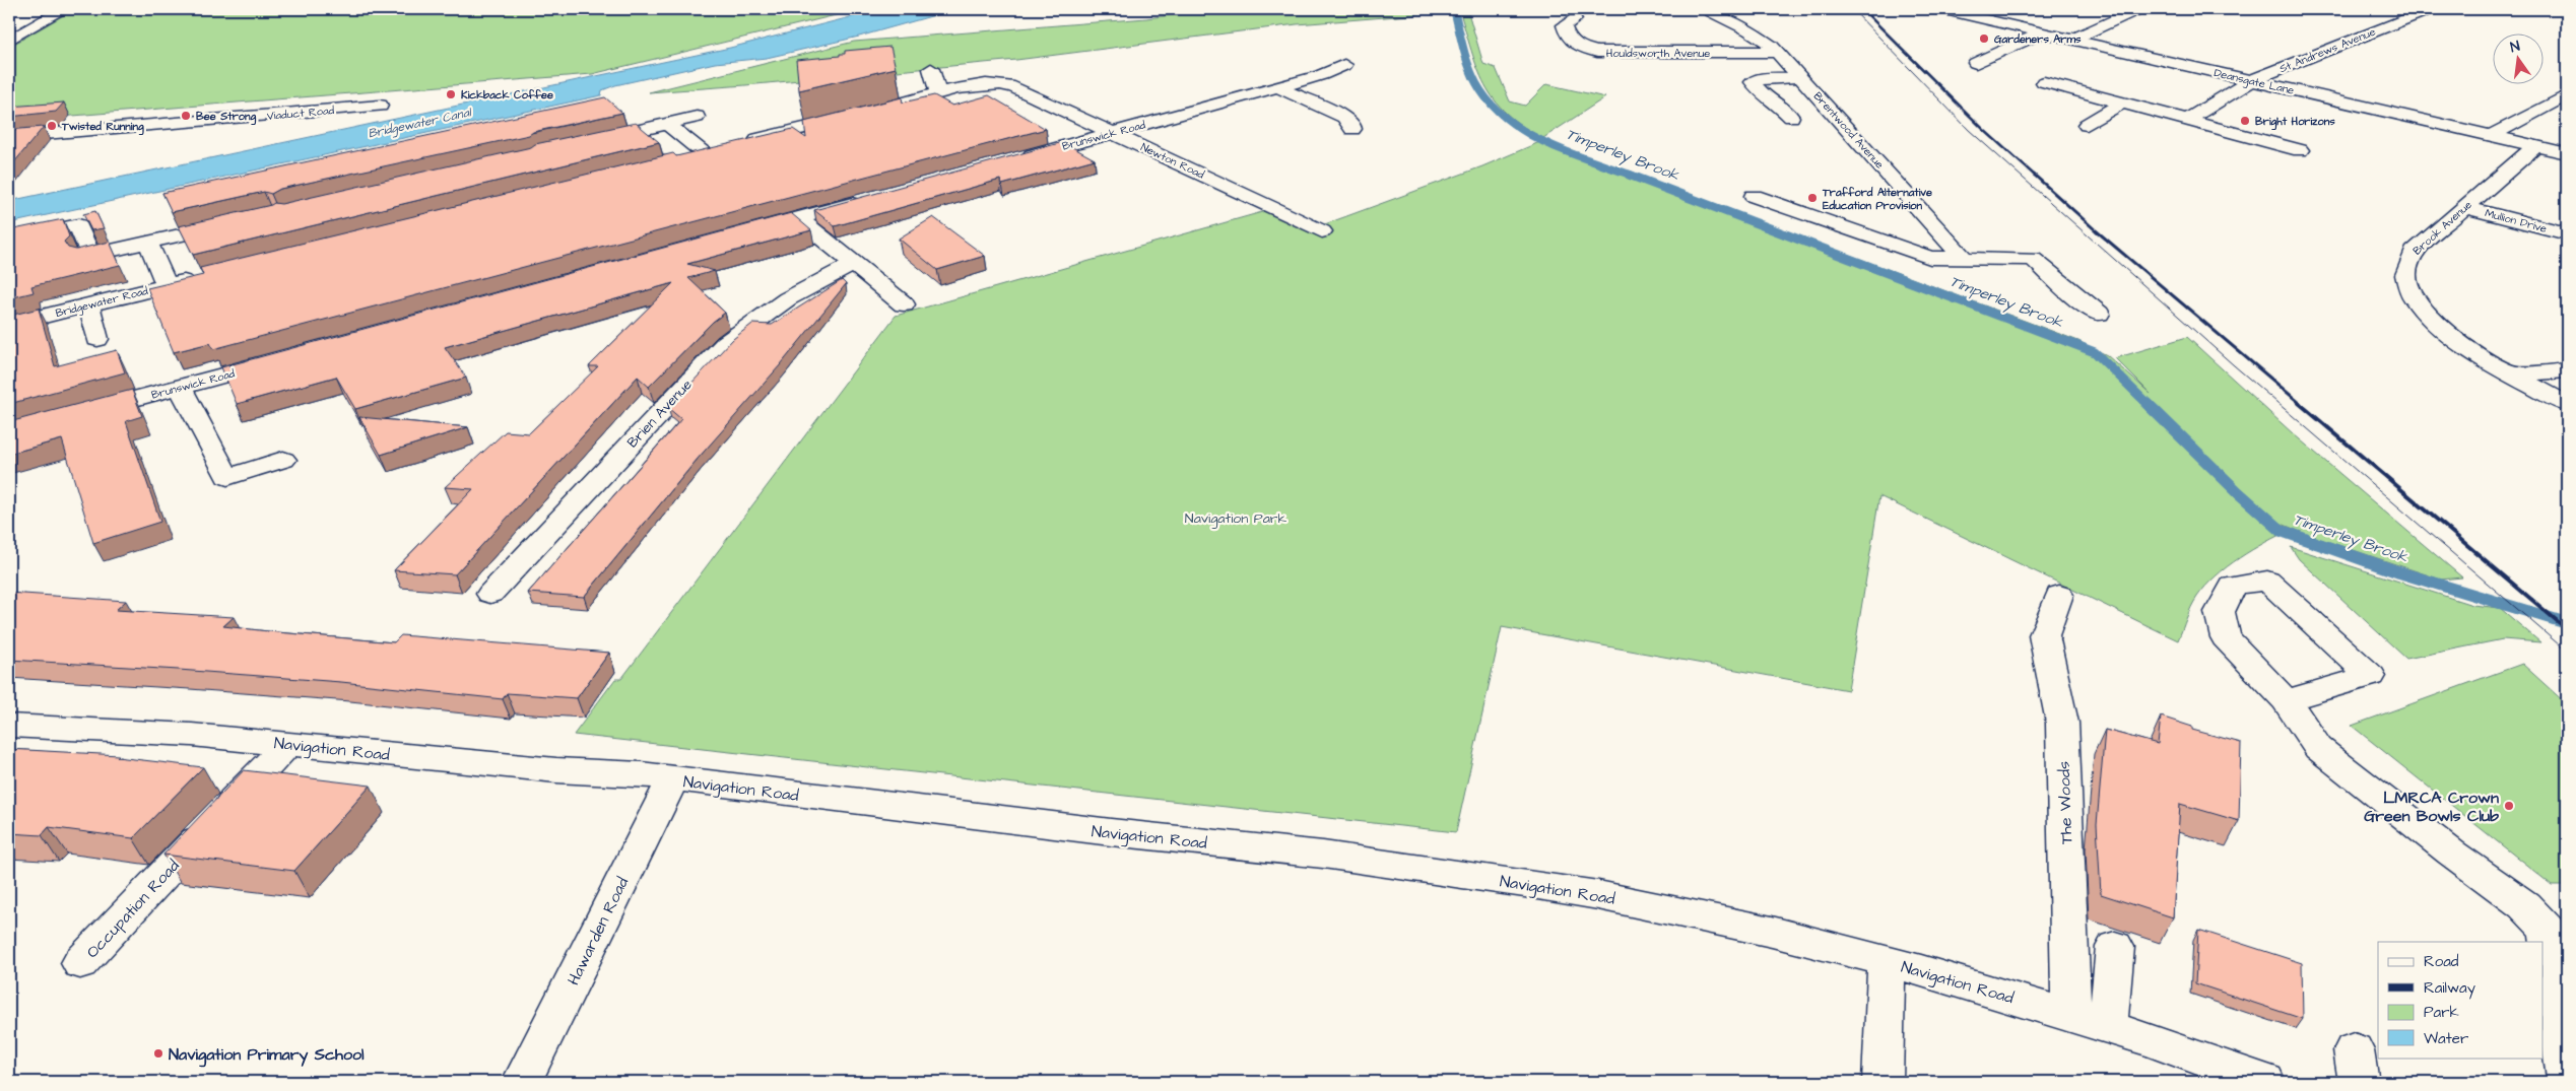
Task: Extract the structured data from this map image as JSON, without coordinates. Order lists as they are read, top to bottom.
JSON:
{
  "streets": {
    "street": [
      "St Andrews Avenue",
      "Houldsworth Avenue",
      "Deansgate Lane",
      "Viaduct Road",
      "Brentwood Avenue",
      "Brunswick Road",
      "Newton Road",
      "Mullion Drive",
      "Brook Avenue",
      "Bridgewater Road",
      "Brien Avenue",
      "Navigation Road",
      "The Woods",
      "Occupation Road",
      "Hawarden Road"
    ]
  },
  "crossings": [
    ["St Andrews Avenue", "Deansgate Lane"],
    ["Houldsworth Avenue", "Brentwood Avenue"],
    ["Deansgate Lane", "Brook Avenue"],
    ["Brunswick Road", "Newton Road"],
    ["Mullion Drive", "Brook Avenue"],
    ["Navigation Road", "The Woods"],
    ["Navigation Road", "Occupation Road"],
    ["Navigation Road", "Hawarden Road"]
  ],
  "water": ["Bridgewater Canal", "Timperley Brook"],
  "parks": ["Navigation Park"],
  "places": [
    "Gardeners Arms",
    "Kickback Coffee",
    "Bee Strong",
    "Bright Horizons",
    "Twisted Running",
    "Trafford Alternative Education Provision",
    "LMRCA Crown Green Bowls Club",
    "Navigation Primary School"
  ],
  "legend": [
    "Road",
    "Railway",
    "Park",
    "Water"
  ],
  "north": "top"
}
